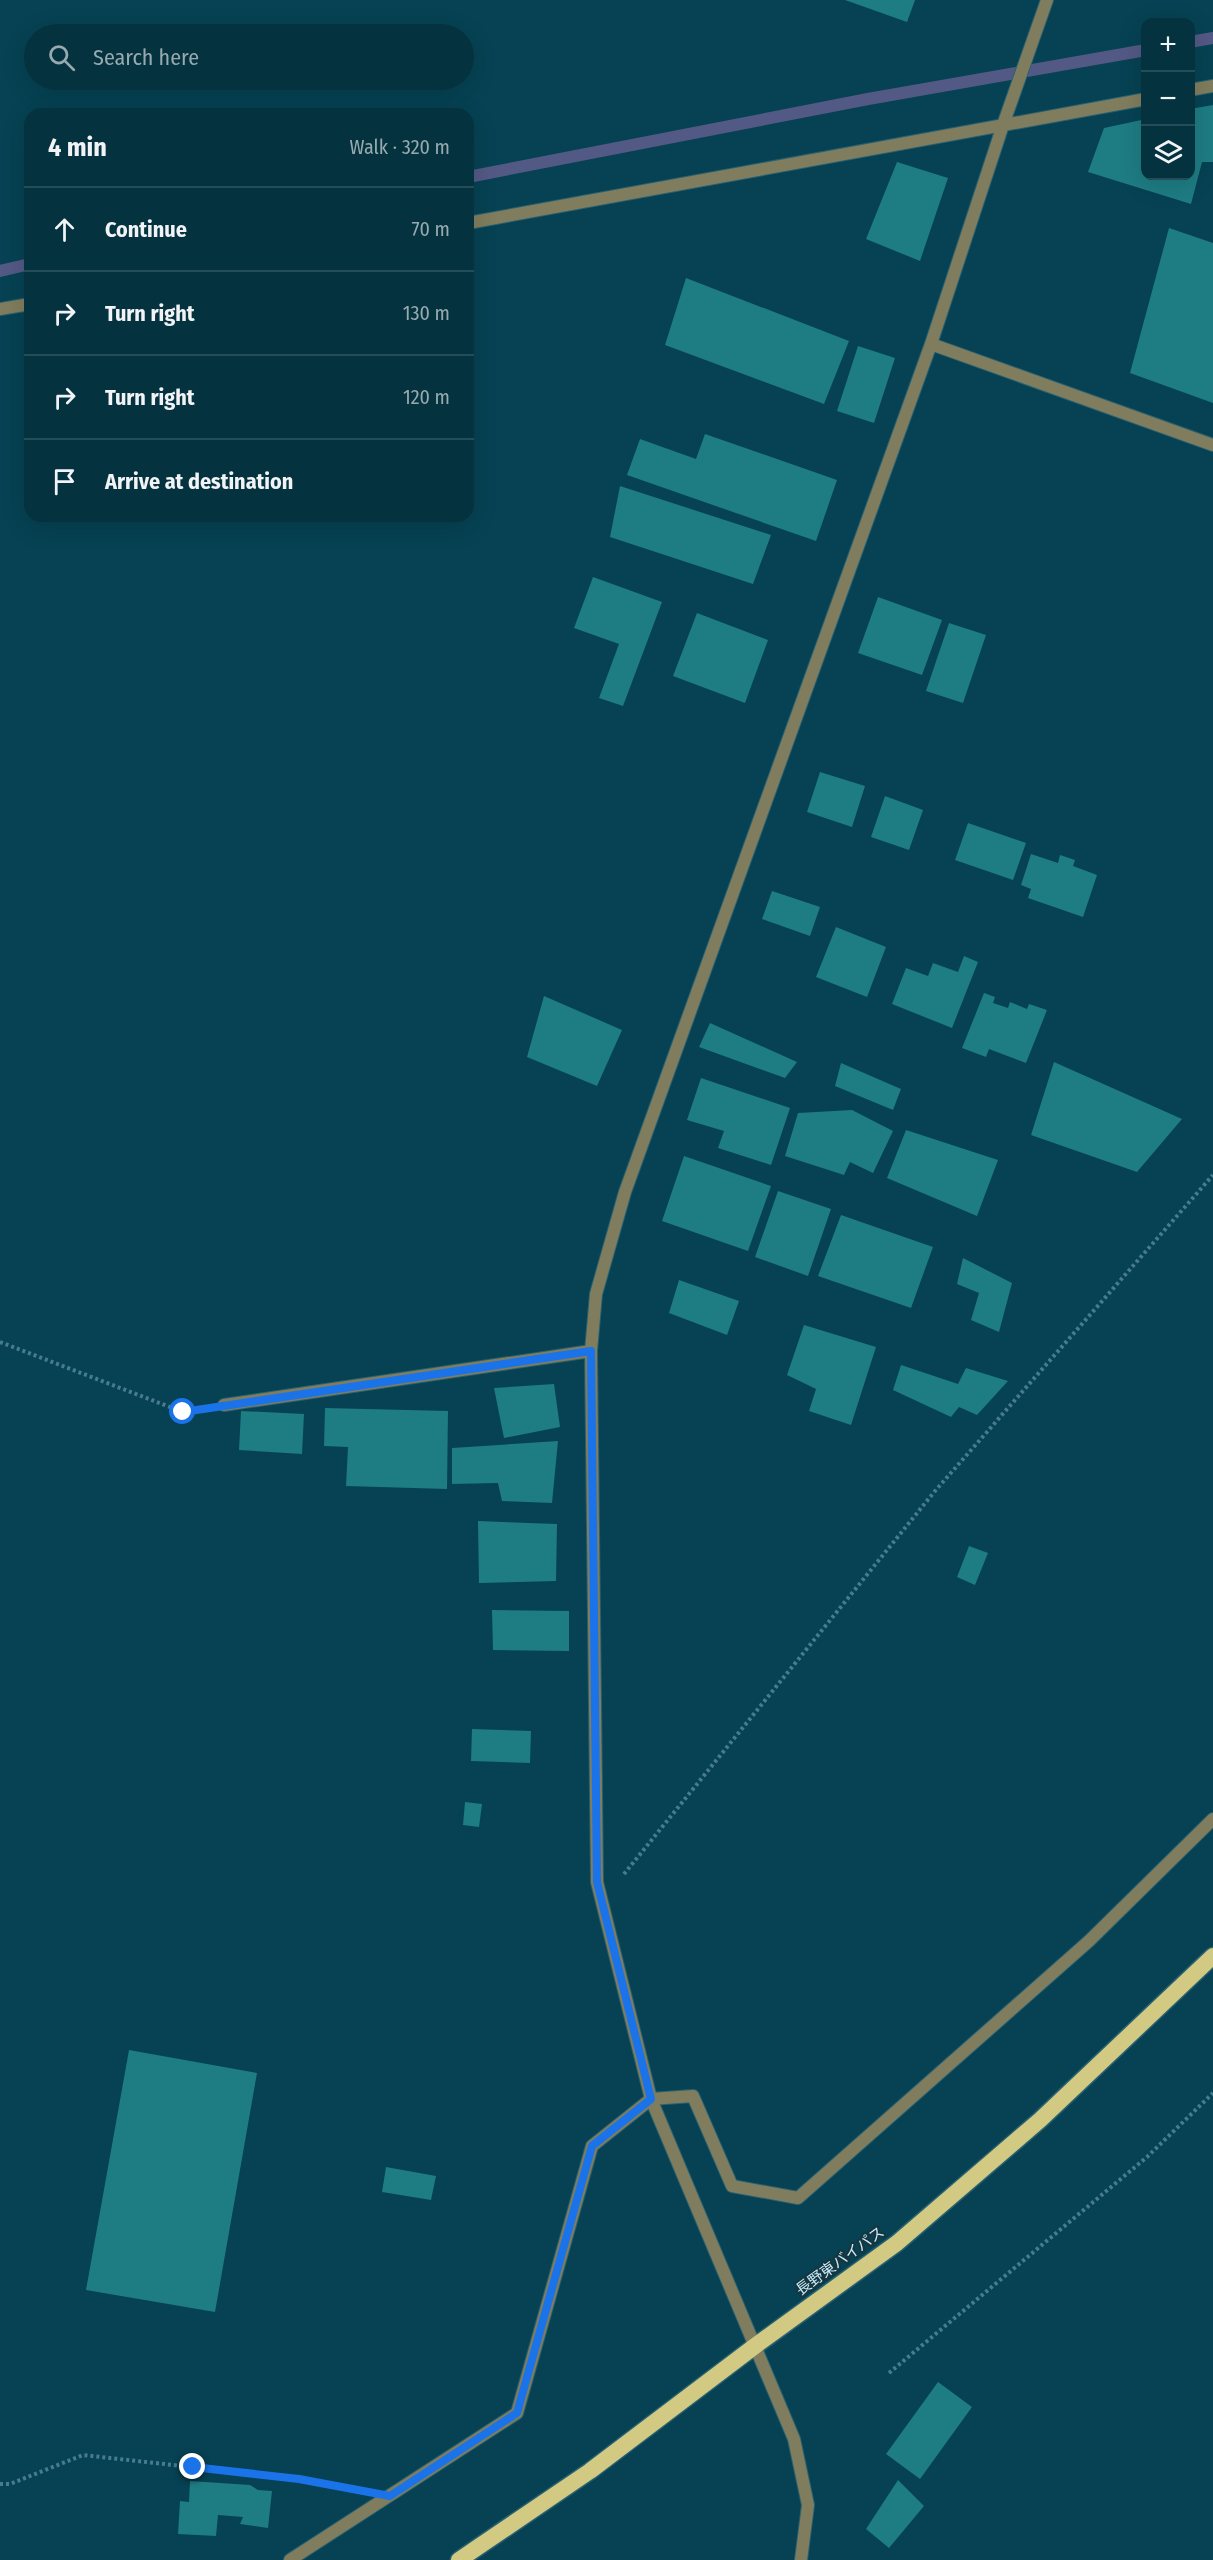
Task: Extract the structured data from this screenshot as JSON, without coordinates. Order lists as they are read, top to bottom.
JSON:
{
  "streets": {
    "highway": ["長野東バイパス"]
  },
  "page": {
    "map_buttons": ["+", "−"],
    "search": "Search here",
    "heading": ["4 min", "Walk · 320 m"],
    "list": [
      ["Continue", "70 m"],
      ["Turn right", "130 m"],
      ["Turn right", "120 m"],
      "Arrive at destination"
    ]
  }
}
